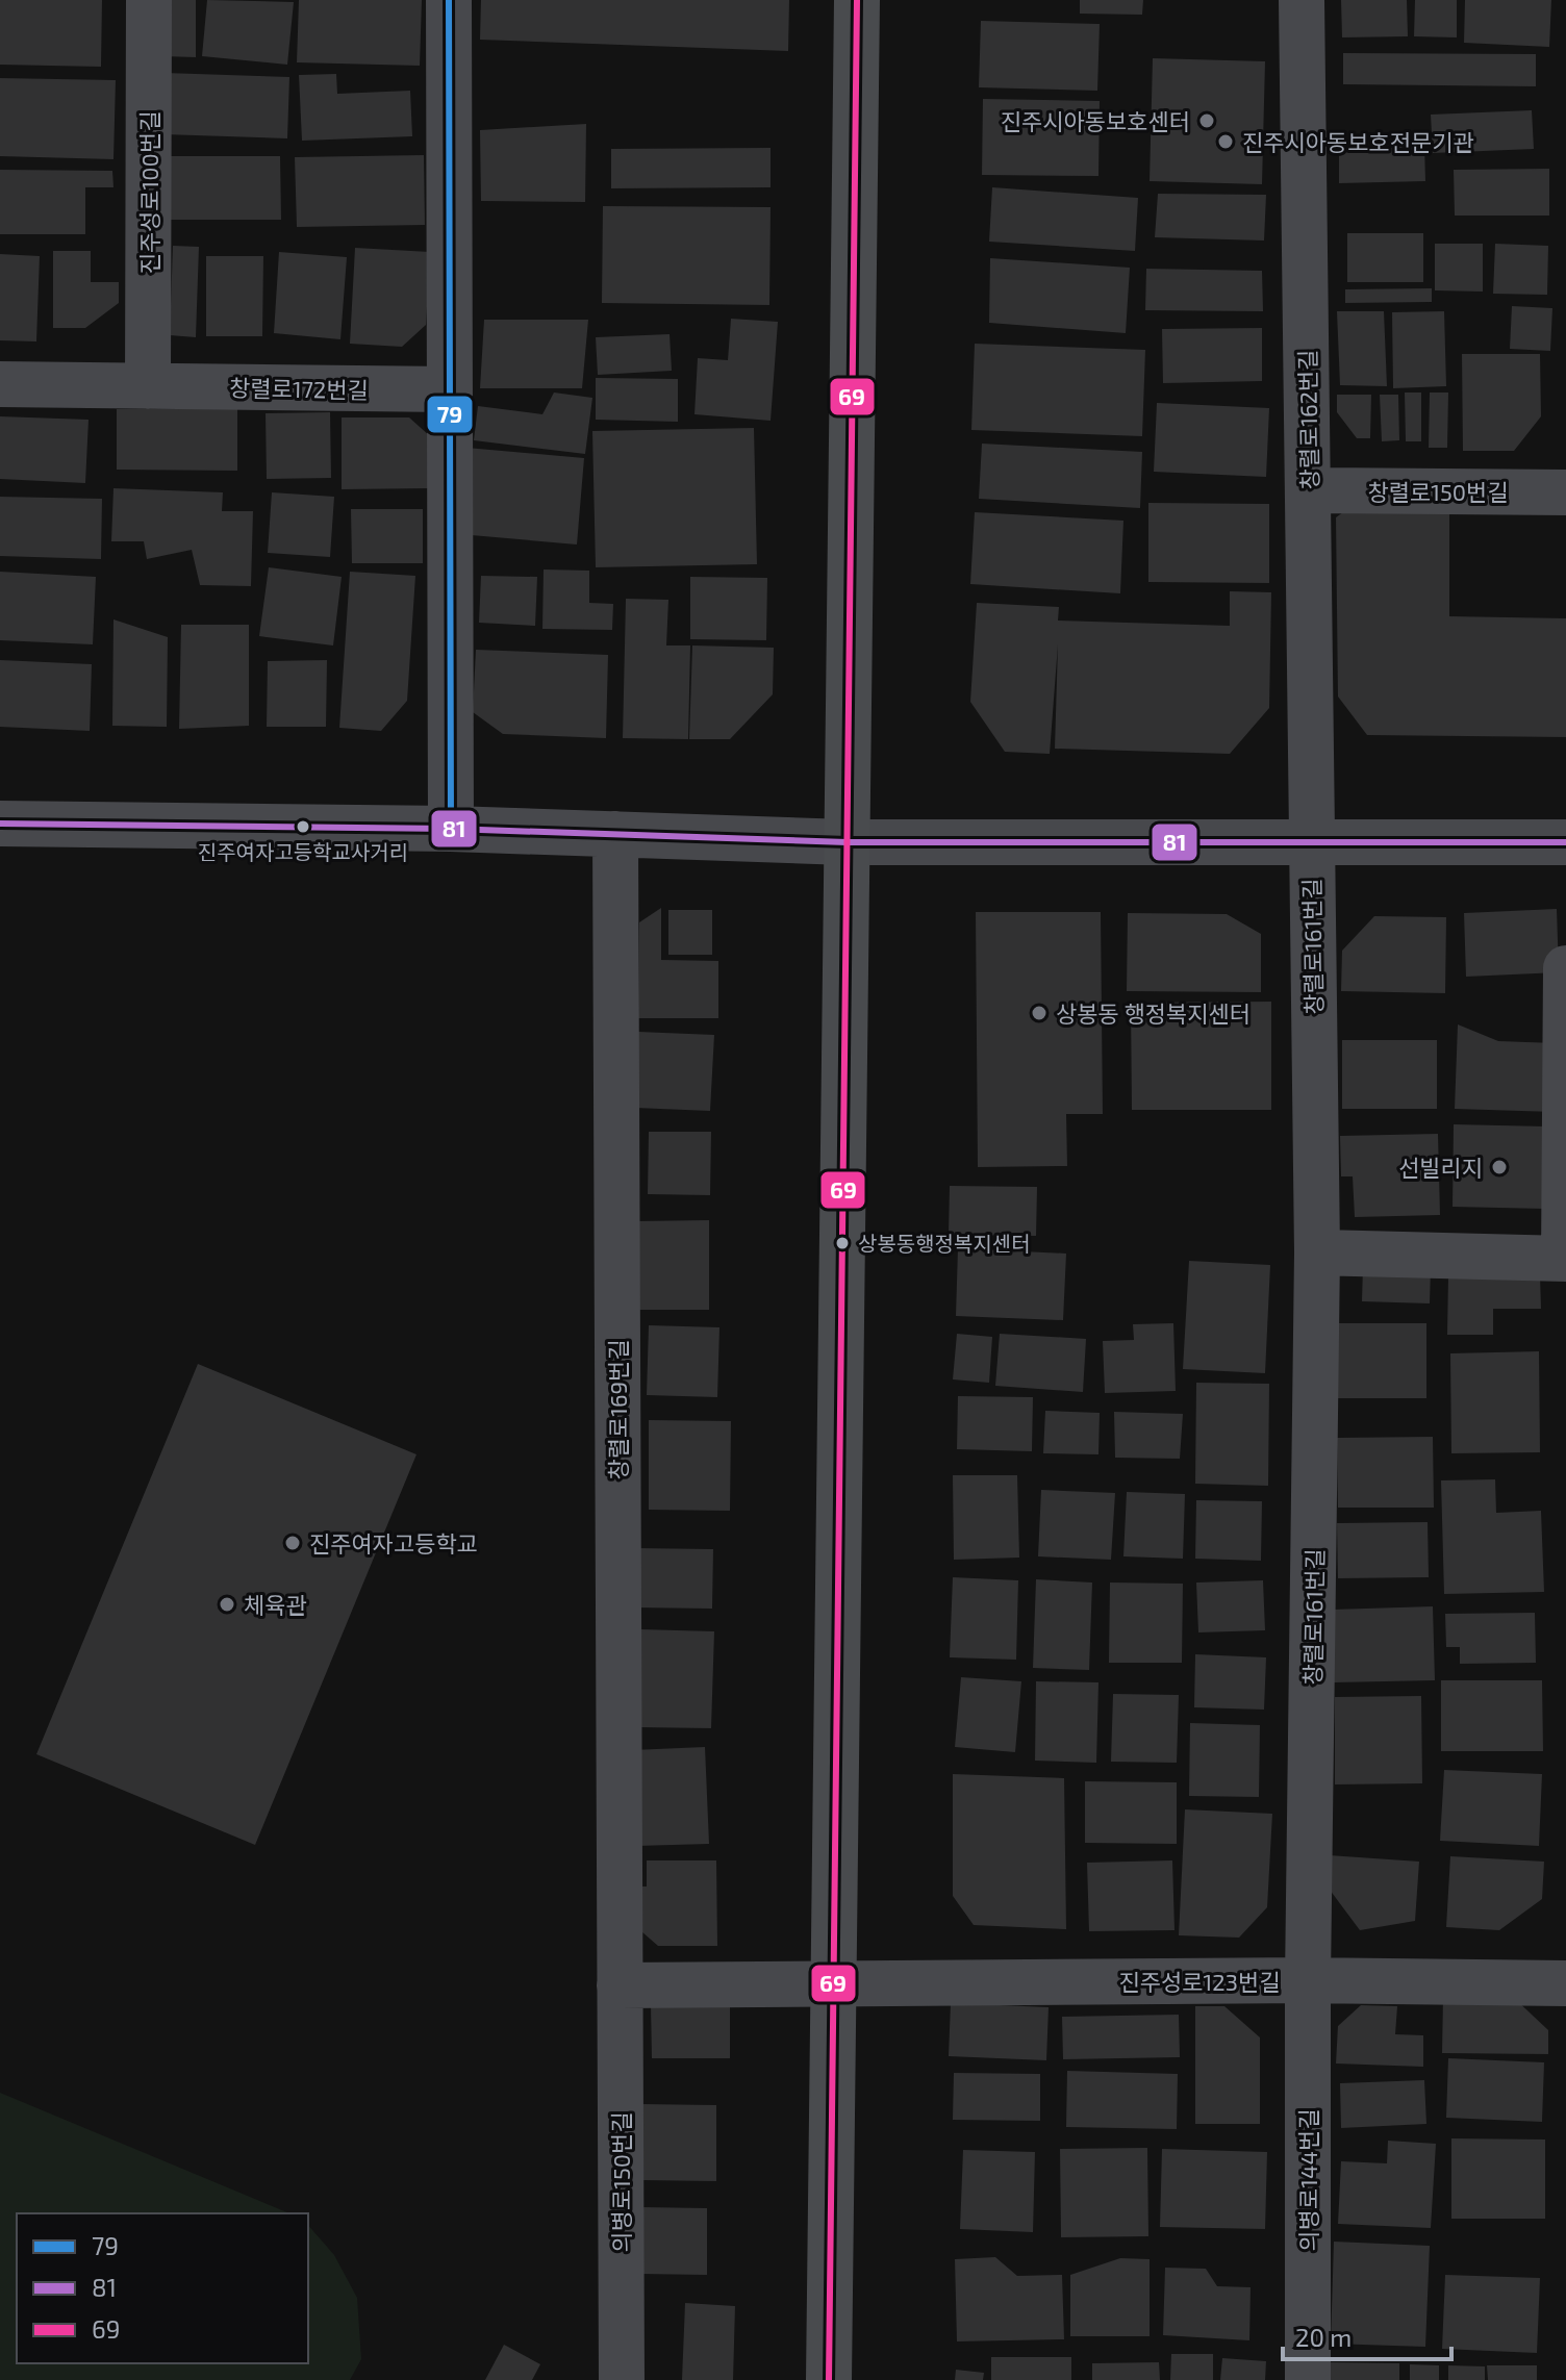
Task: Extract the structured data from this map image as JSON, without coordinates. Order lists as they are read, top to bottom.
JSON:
{
  "streets": {
    "street": [
      "진주성로100번길",
      "창렬로172번길",
      "창렬로162번길",
      "창렬로150번길",
      "창렬로161번길",
      "창렬로169번길",
      "진주성로123번길",
      "의병로144번길",
      "의병로150번길"
    ]
  },
  "crossings": [
    ["진주성로100번길", "창렬로172번길"],
    ["창렬로162번길", "창렬로150번길"],
    ["창렬로162번길", "창렬로161번길"],
    ["창렬로161번길", "진주성로123번길"],
    ["창렬로161번길", "의병로144번길"],
    ["창렬로169번길", "진주성로123번길"],
    ["창렬로169번길", "의병로150번길"],
    ["진주성로123번길", "의병로144번길"],
    ["진주성로123번길", "의병로150번길"]
  ],
  "places": [
    "진주시아동보호센터",
    "진주시아동보호전문기관",
    "진주여자고등학교사거리",
    "상봉동 행정복지센터",
    "선빌리지",
    "상봉동행정복지센터",
    "진주여자고등학교",
    "체육관"
  ],
  "lines": ["transit line 79", "transit line 69", "transit line 81"],
  "legend": ["79", "81", "69"],
  "scale_bar": "20 m"
}
